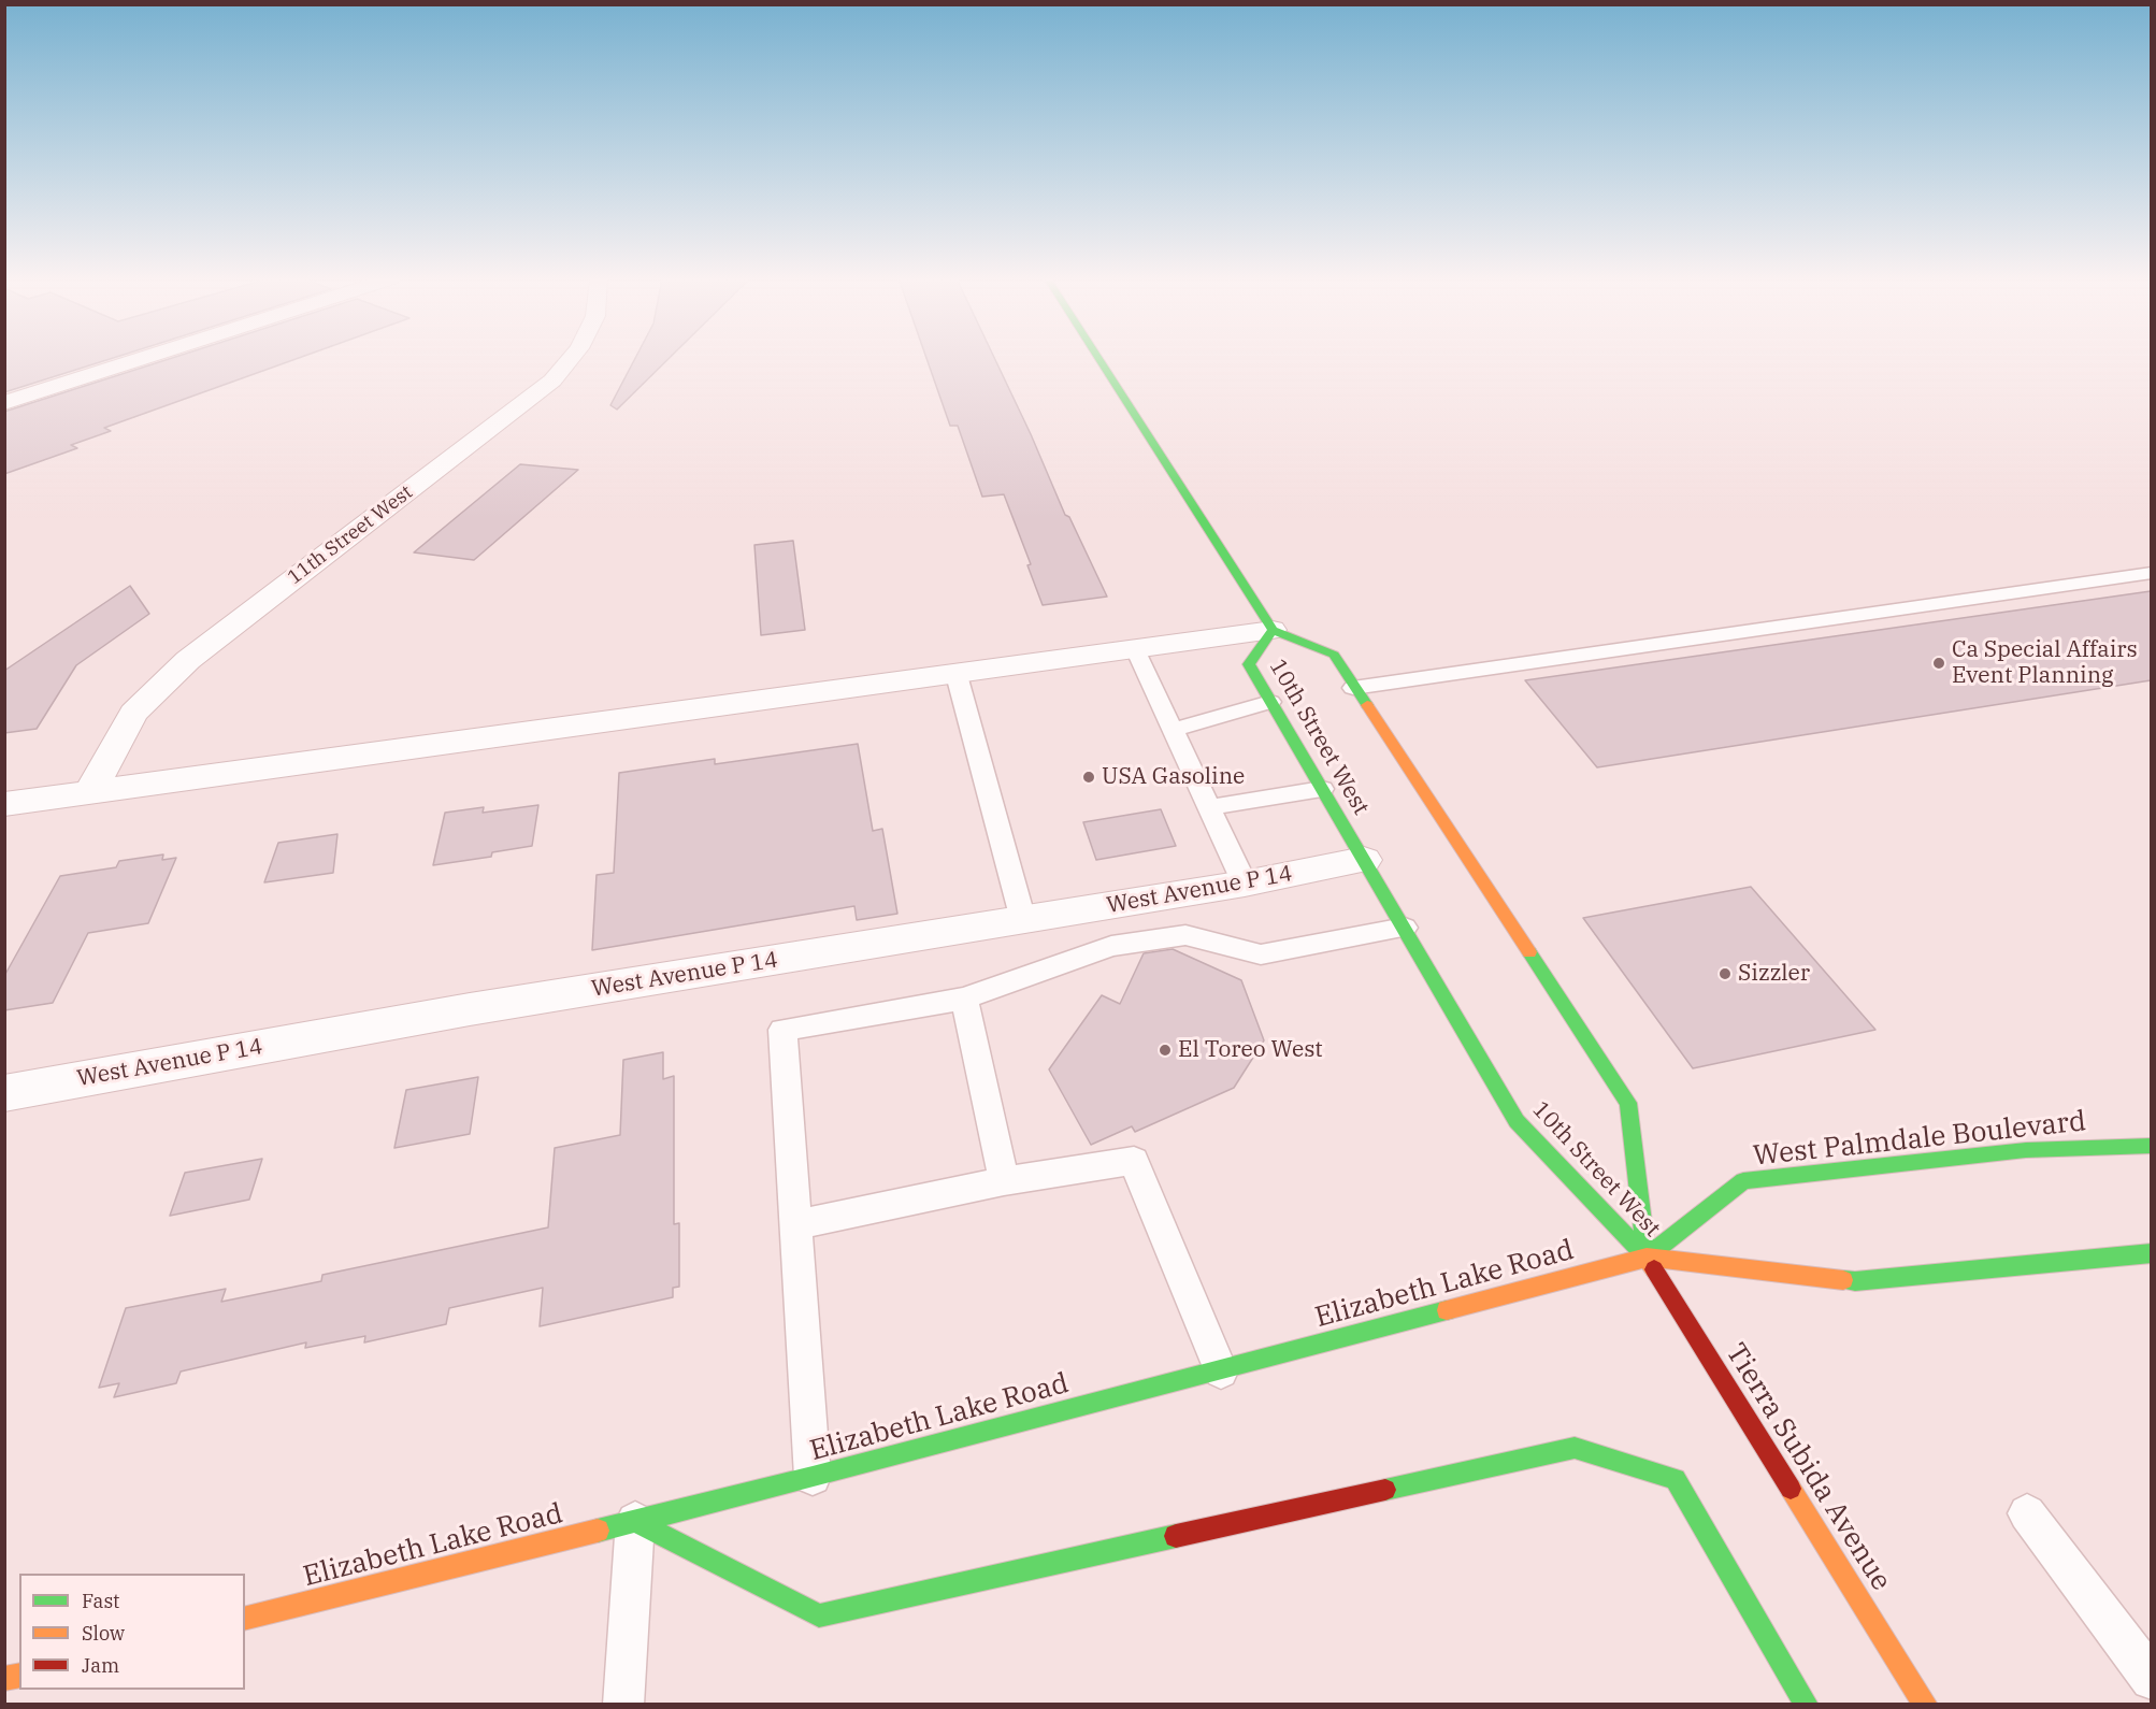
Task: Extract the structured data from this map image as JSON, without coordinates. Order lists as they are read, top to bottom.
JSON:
{
  "streets": {
    "main road": [
      "10th Street West",
      "West Palmdale Boulevard",
      "Elizabeth Lake Road",
      "Tierra Subida Avenue"
    ],
    "street": ["11th Street West", "West Avenue P 14"]
  },
  "crossings": [
    ["10th Street West", "West Avenue P 14"],
    ["10th Street West", "West Palmdale Boulevard"],
    ["10th Street West", "Elizabeth Lake Road"],
    ["10th Street West", "Tierra Subida Avenue"],
    ["West Palmdale Boulevard", "Elizabeth Lake Road"],
    ["West Palmdale Boulevard", "Tierra Subida Avenue"],
    ["Elizabeth Lake Road", "Tierra Subida Avenue"]
  ],
  "places": [
    "Ca Special Affairs Event Planning",
    "USA Gasoline",
    "Sizzler",
    "El Toreo West"
  ],
  "legend": ["Fast", "Slow", "Jam"]
}
